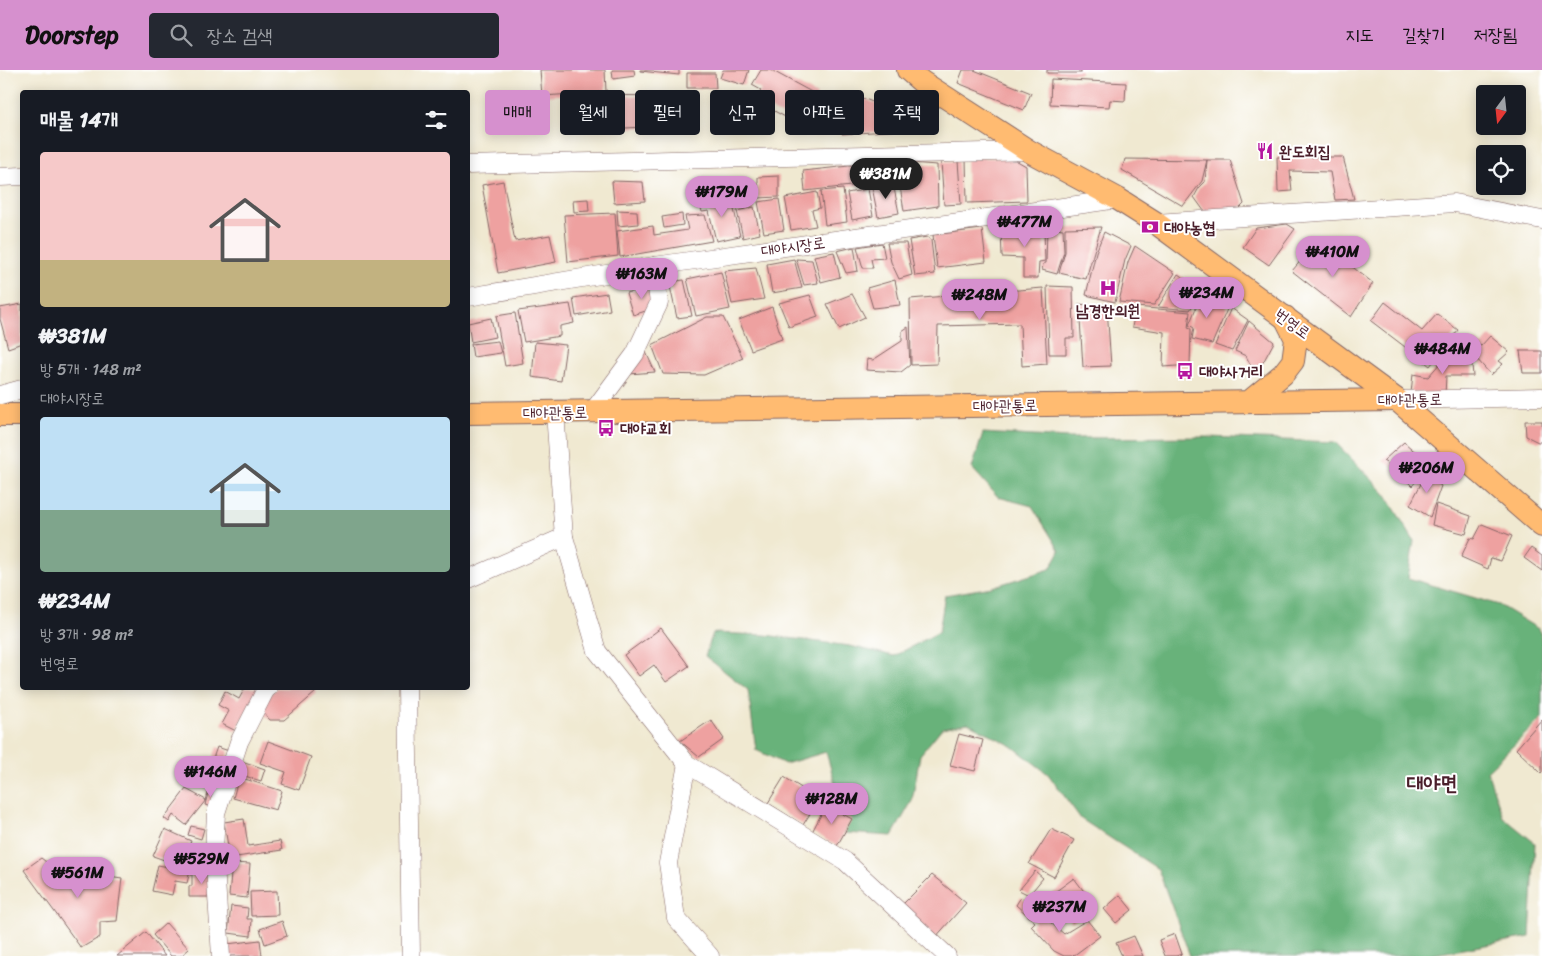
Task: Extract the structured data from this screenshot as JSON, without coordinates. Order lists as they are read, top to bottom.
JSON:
{
  "streets": {
    "main road": ["번영로", "대야관통로"],
    "street": ["대야시장로"]
  },
  "crossings": [
    ["대야시장로", "번영로"],
    ["번영로", "대야관통로"]
  ],
  "districts": ["대야면"],
  "places": {
    "restaurant": ["완도회집"],
    "bank": ["대야농협"],
    "hospital": ["남경한의원"],
    "bus stop": ["대야사거리", "대야교회"]
  },
  "north": "bottom",
  "page": {
    "header": "Doorstep",
    "search": "장소 검색",
    "nav": ["지도", "길찾기", "저장됨"],
    "chip": [
      "매매",
      "월세",
      "필터",
      "신규",
      "아파트",
      "주택"
    ],
    "heading": "매물 14개",
    "list": [
      {
        "name": "₩381M",
        "note": "방 5개 · 148 m² · 대야시장로"
      },
      {
        "name": "₩234M",
        "note": "방 3개 · 98 m² · 번영로"
      }
    ],
    "price": [
      "₩381M",
      "₩179M",
      "₩477M",
      "₩410M",
      "₩163M",
      "₩234M",
      "₩248M",
      "₩484M",
      "₩206M",
      "₩146M",
      "₩128M",
      "₩529M",
      "₩561M",
      "₩237M"
    ]
  }
}
